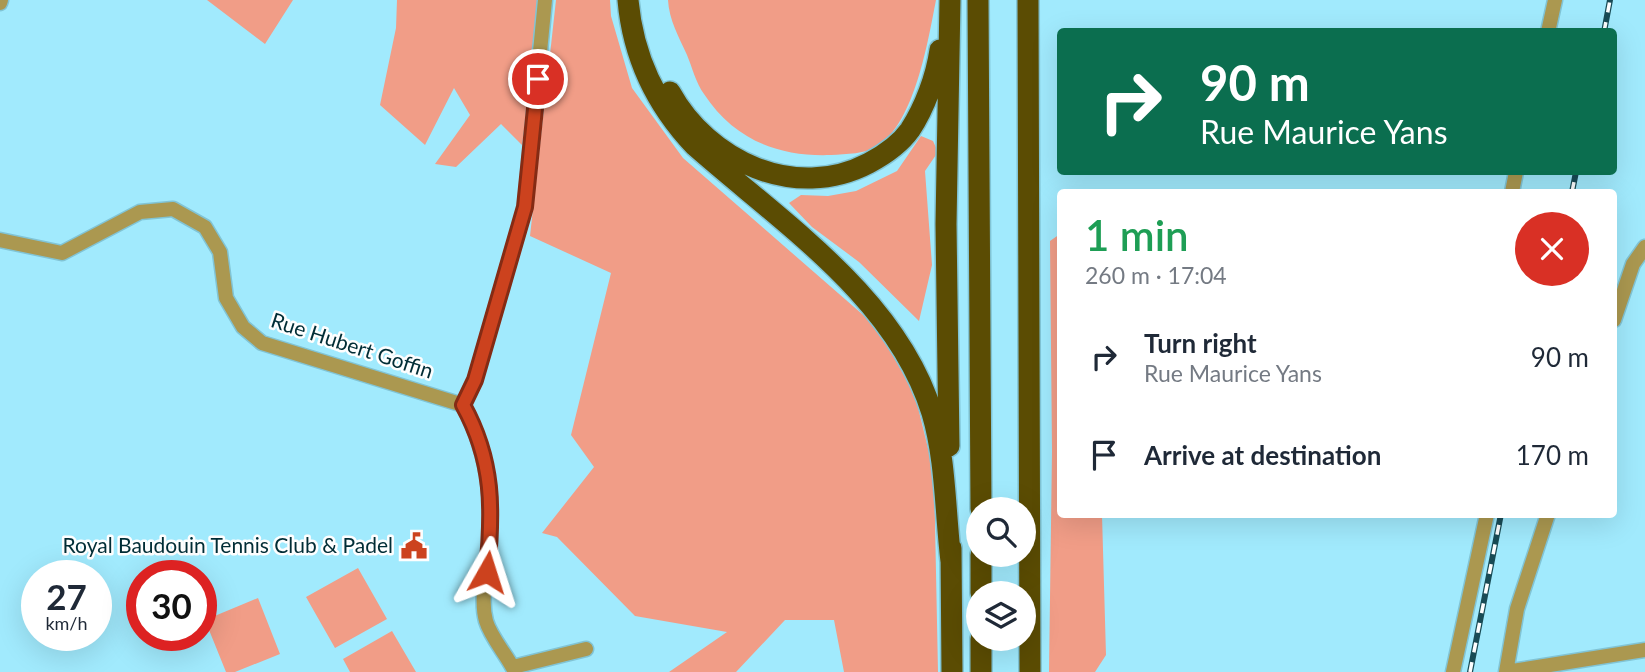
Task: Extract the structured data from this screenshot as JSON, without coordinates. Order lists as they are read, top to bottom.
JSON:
{
  "streets": {
    "street": ["Rue Hubert Goffin"]
  },
  "places": {
    "public building": ["Royal Baudouin Tennis Club & Padel"]
  },
  "page": {
    "turn": ["90 m", "Rue Maurice Yans"],
    "heading": ["1 min", "260 m · 17:04"],
    "list": [
      {
        "name": "Turn right",
        "note": "Rue Maurice Yans",
        "value": "90 m"
      },
      {
        "name": "Arrive at destination",
        "value": "170 m"
      }
    ],
    "speed": "27 km/h",
    "limit": "30"
  }
}
